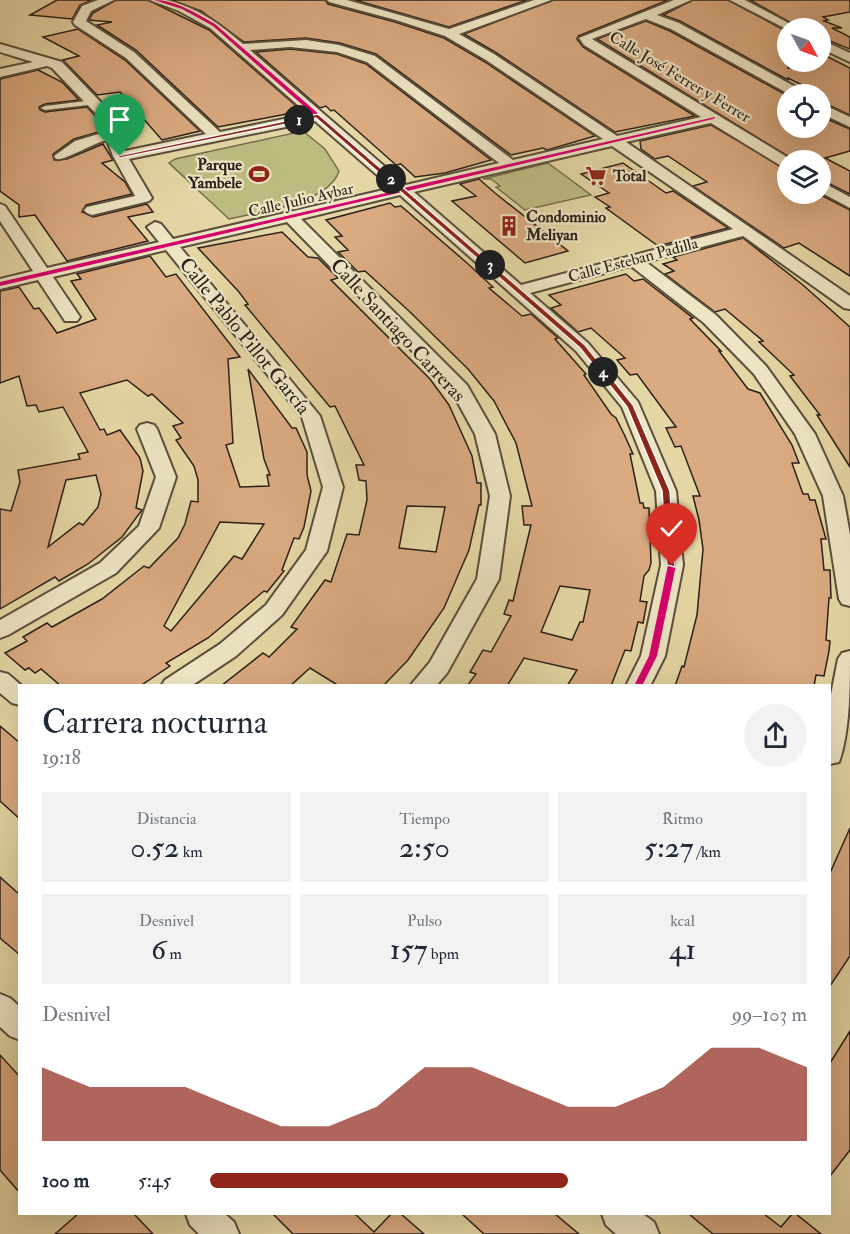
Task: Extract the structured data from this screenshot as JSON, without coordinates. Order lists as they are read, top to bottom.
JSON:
{
  "streets": {
    "street": [
      "Calle José Ferrer y Ferrer",
      "Calle Julio Aybar",
      "Calle Esteban Padilla",
      "Calle Santiago Carreras",
      "Calle Pablo Pillot García"
    ]
  },
  "crossings": [
    ["Calle José Ferrer y Ferrer", "Calle Julio Aybar"],
    ["Calle Julio Aybar", "Calle Santiago Carreras"],
    ["Calle Julio Aybar", "Calle Pablo Pillot García"]
  ],
  "places": {
    "sports": ["Parque Yambele"],
    "supermarket": ["Total"],
    "building": ["Condominio Meliyan"]
  },
  "north": "bottom right",
  "page": {
    "pins": [
      "1",
      "2",
      "3",
      "4"
    ],
    "heading": ["Carrera nocturna", "19:18"],
    "stats": [
      ["Distancia", "0.52 km"],
      ["Tiempo", "2:50"],
      ["Ritmo", "5:27 /km"],
      ["Desnivel", "6 m"],
      ["Pulso", "157 bpm"],
      ["kcal", "41"]
    ],
    "chart": ["Desnivel", "99–103 m"],
    "list": [
      {
        "name": "100 m",
        "note": "5:45"
      }
    ]
  }
}
